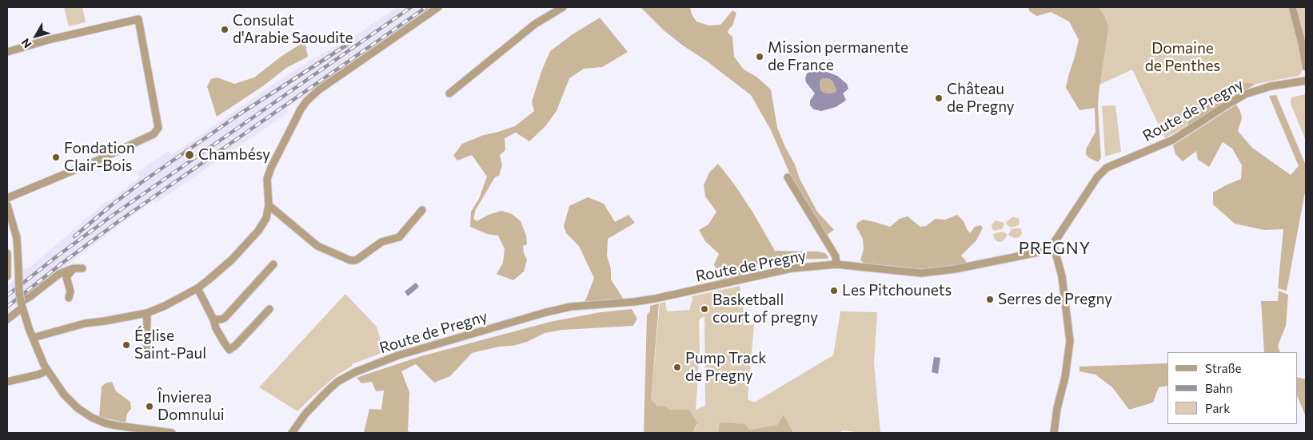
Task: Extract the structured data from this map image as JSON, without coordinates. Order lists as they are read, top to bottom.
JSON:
{
  "streets": {
    "street": ["Route de Pregny"]
  },
  "districts": ["PREGNY"],
  "parks": ["Domaine de Penthes"],
  "places": [
    "Consulat d'Arabie Saoudite",
    "Mission permanente de France",
    "Château de Pregny",
    "Chambésy",
    "Fondation Clair-Bois",
    "Les Pitchounets",
    "Serres de Pregny",
    "Basketball court of pregny",
    "Église Saint-Paul",
    "Pump Track de Pregny",
    "Învierea Domnului"
  ],
  "legend": ["Straße", "Bahn", "Park"],
  "north": "bottom left"
}
